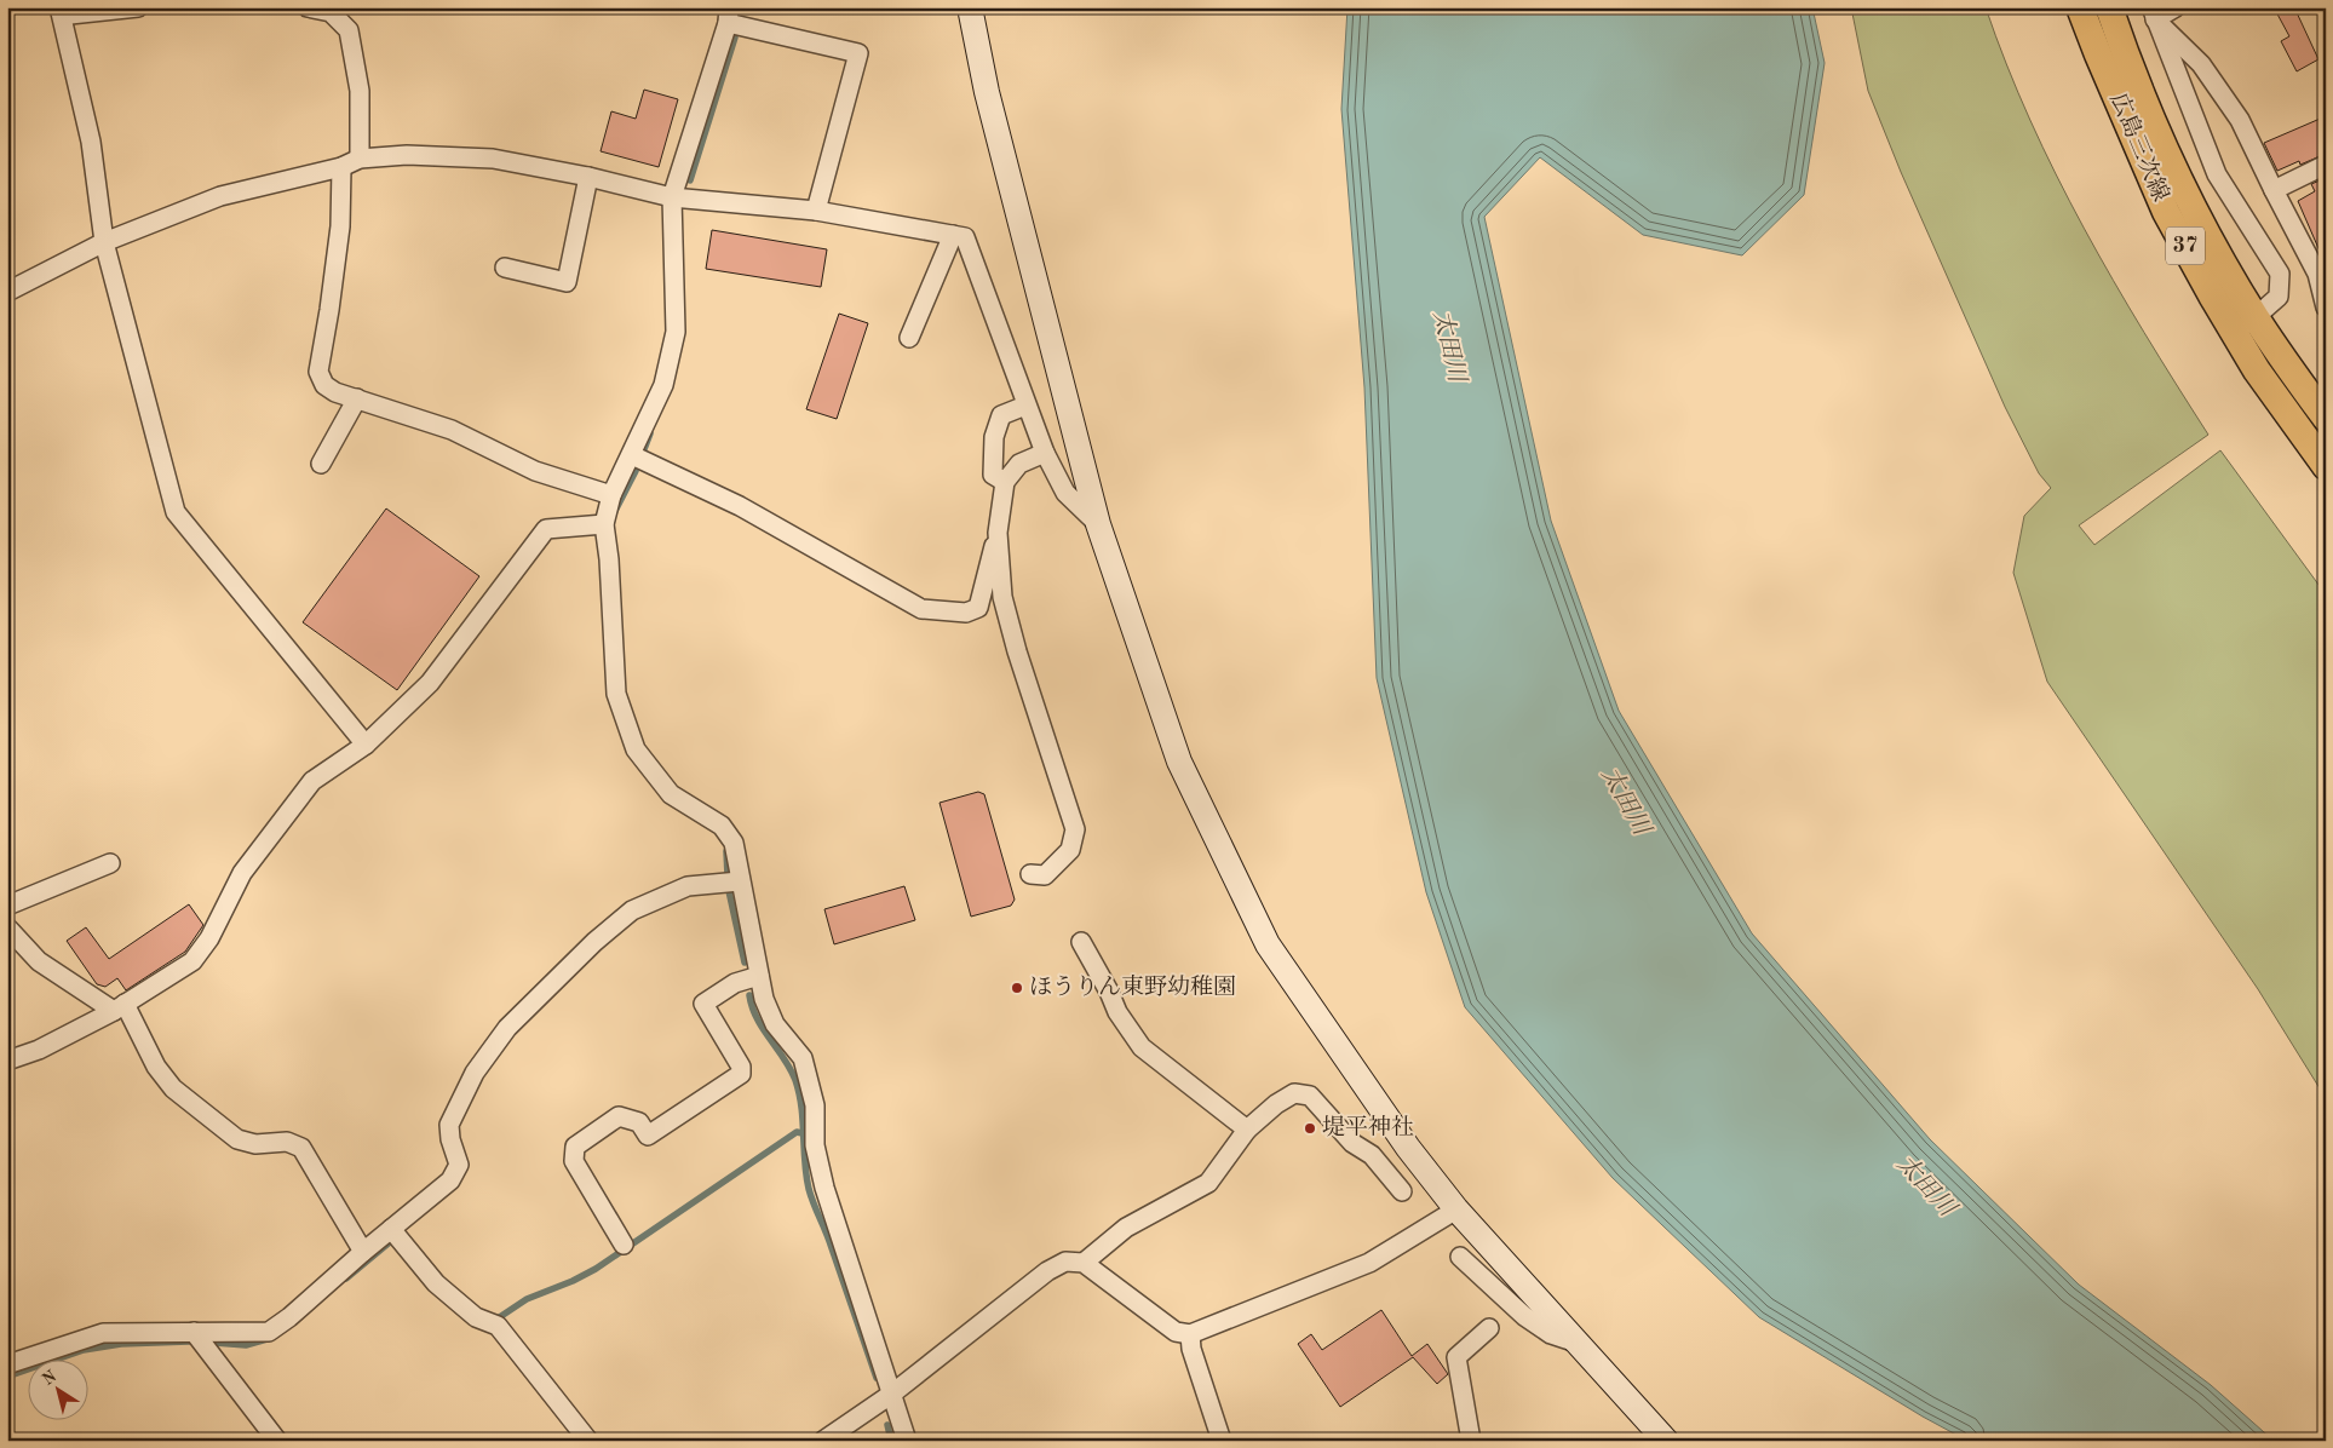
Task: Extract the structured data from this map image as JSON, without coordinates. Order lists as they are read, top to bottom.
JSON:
{
  "streets": {
    "main road": ["広島三次線", "37"]
  },
  "water": ["太田川"],
  "places": ["ほうりん東野幼稚園", "堤平神社"],
  "north": "top left"
}
